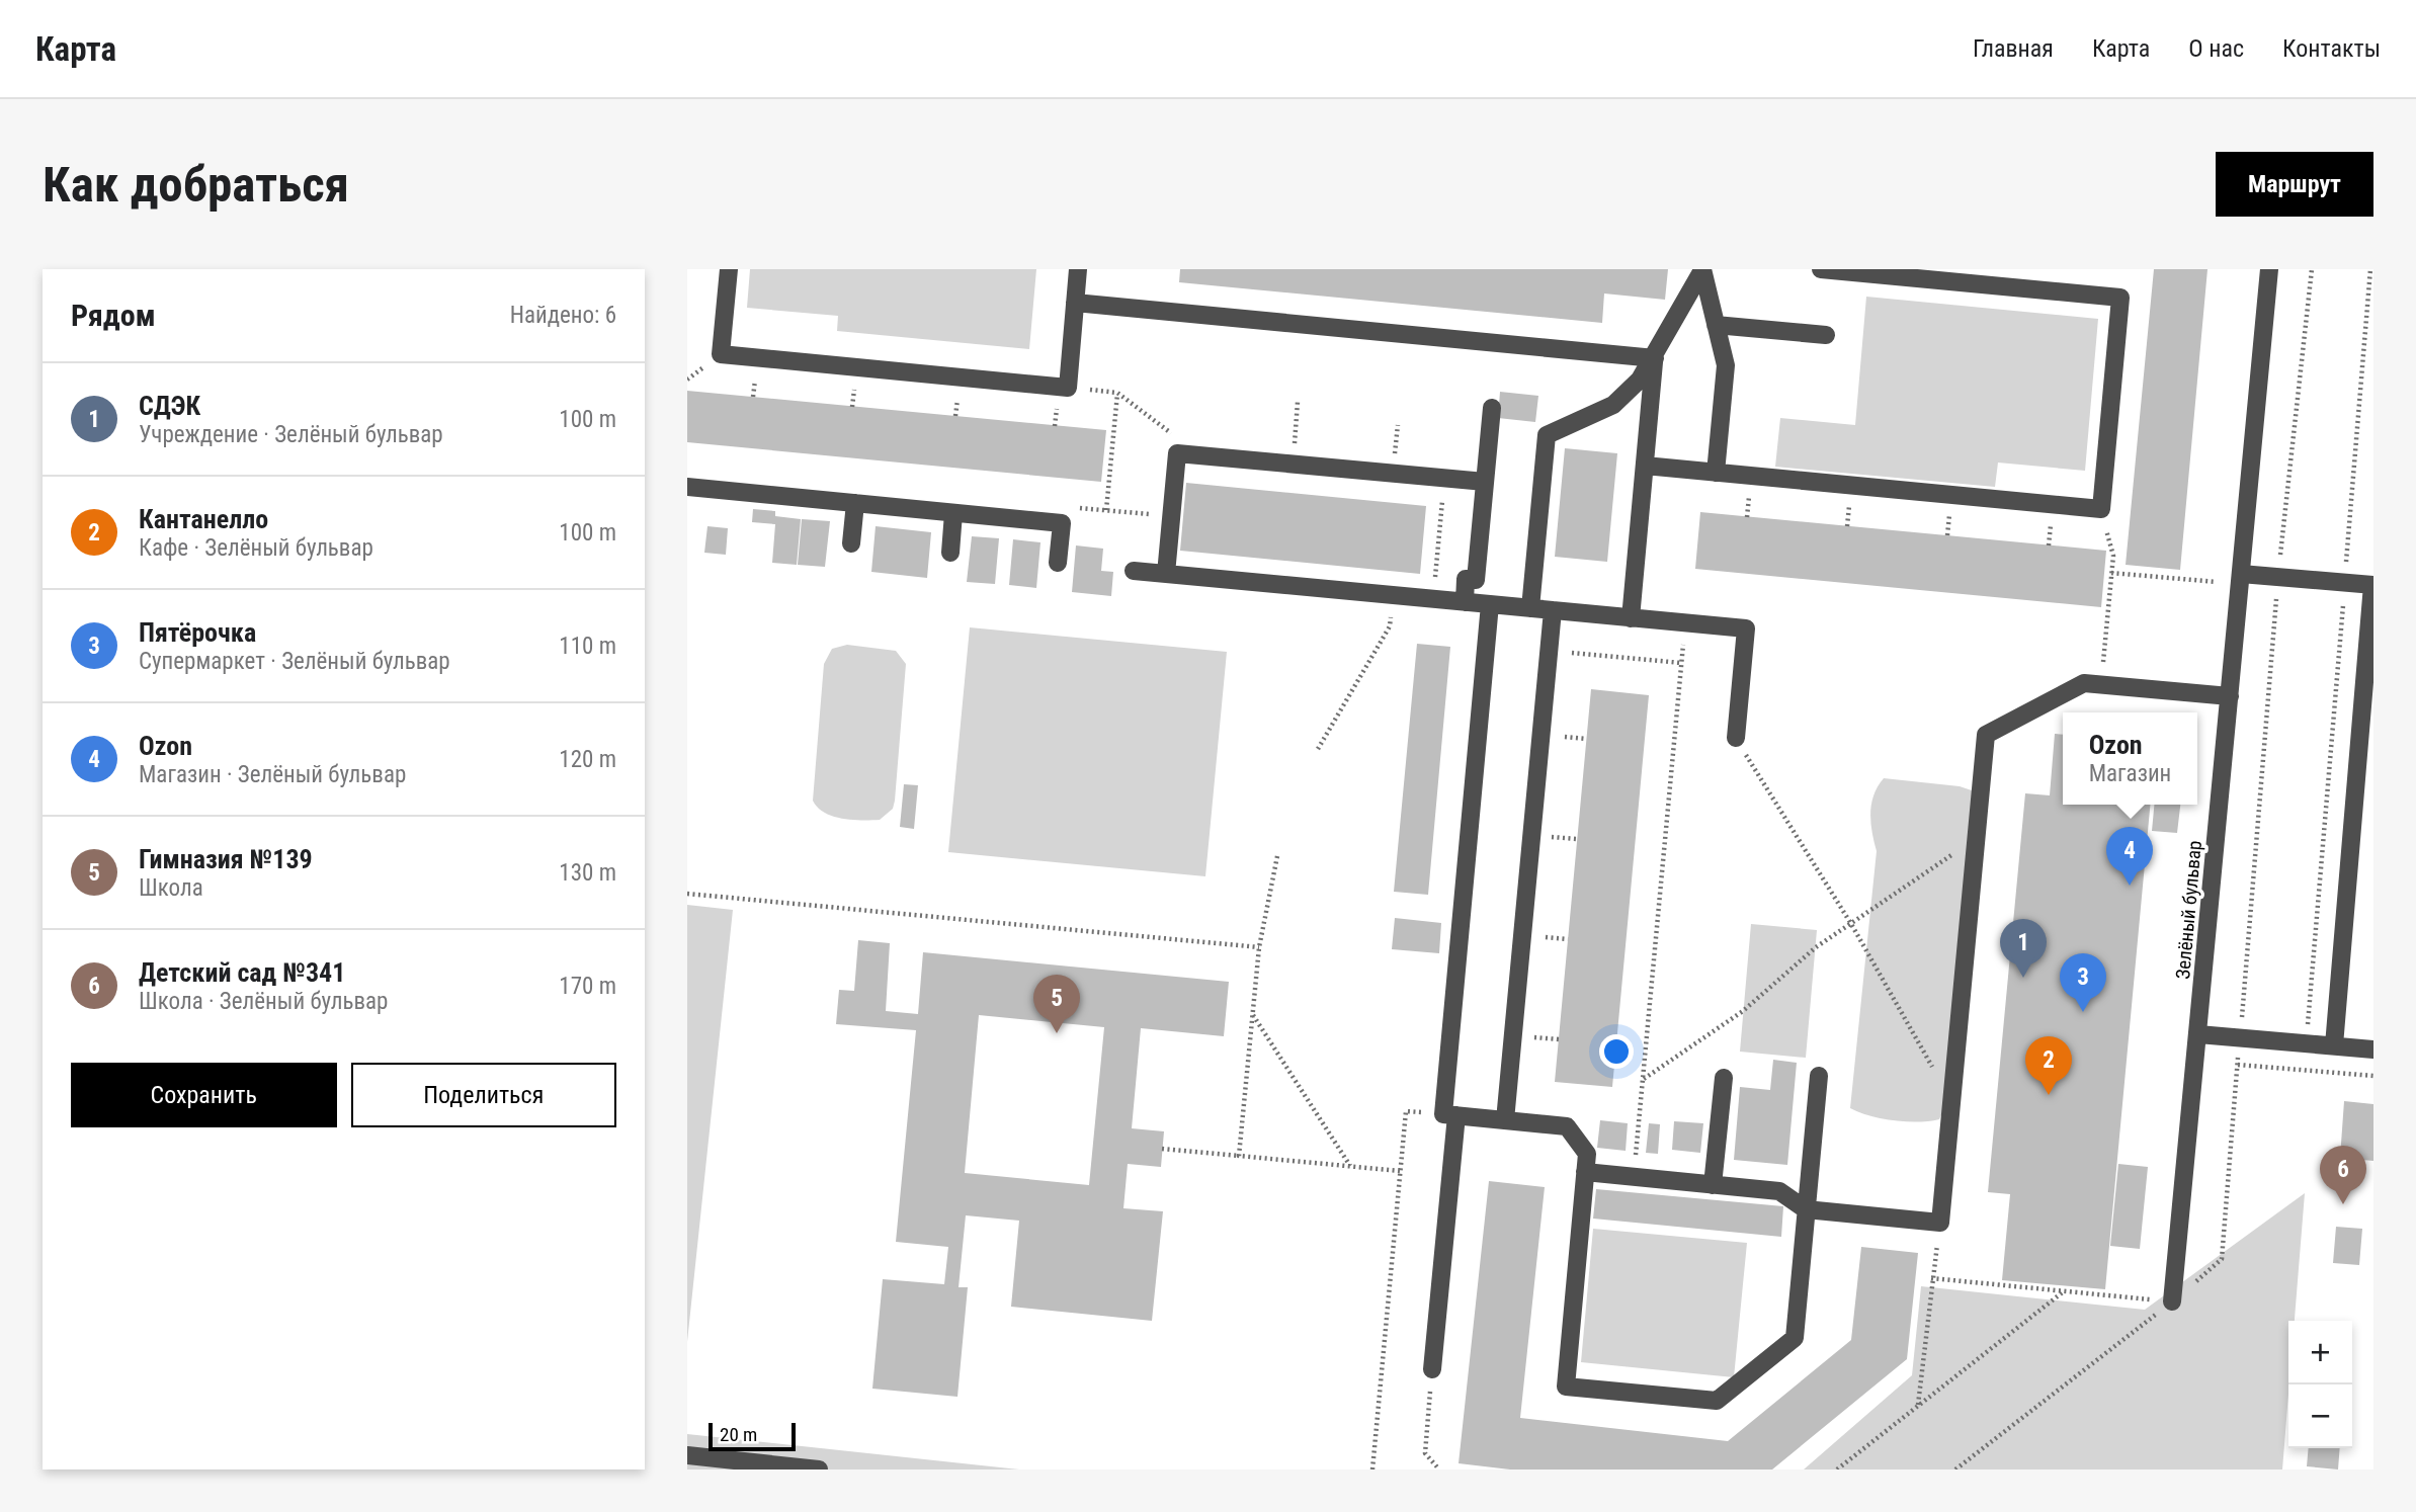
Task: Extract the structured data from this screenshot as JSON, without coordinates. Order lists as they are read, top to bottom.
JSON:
{
  "streets": {
    "street": ["Зелёный бульвар"]
  },
  "scale_bar": "20 m",
  "page": {
    "header": "Карта",
    "nav": [
      "Главная",
      "Карта",
      "О нас",
      "Контакты"
    ],
    "buttons": [
      "Маршрут",
      ["Сохранить", "Поделиться"]
    ],
    "title": "Как добраться",
    "heading": ["Рядом", "Найдено: 6"],
    "list": [
      {
        "mark": "1",
        "name": "СДЭК",
        "note": "Учреждение · Зелёный бульвар",
        "value": "100 m"
      },
      {
        "mark": "2",
        "name": "Кантанелло",
        "note": "Кафе · Зелёный бульвар",
        "value": "100 m"
      },
      {
        "mark": "3",
        "name": "Пятёрочка",
        "note": "Супермаркет · Зелёный бульвар",
        "value": "110 m"
      },
      {
        "mark": "4",
        "name": "Ozon",
        "note": "Магазин · Зелёный бульвар",
        "value": "120 m"
      },
      {
        "mark": "5",
        "name": "Гимназия №139",
        "note": "Школа",
        "value": "130 m"
      },
      {
        "mark": "6",
        "name": "Детский сад №341",
        "note": "Школа · Зелёный бульвар",
        "value": "170 m"
      }
    ],
    "popup": ["Ozon", "Магазин"],
    "pins": [
      "4",
      "1",
      "3",
      "5",
      "2",
      "6"
    ],
    "map_buttons": ["+", "−"],
    "scale": "20 m"
  }
}
